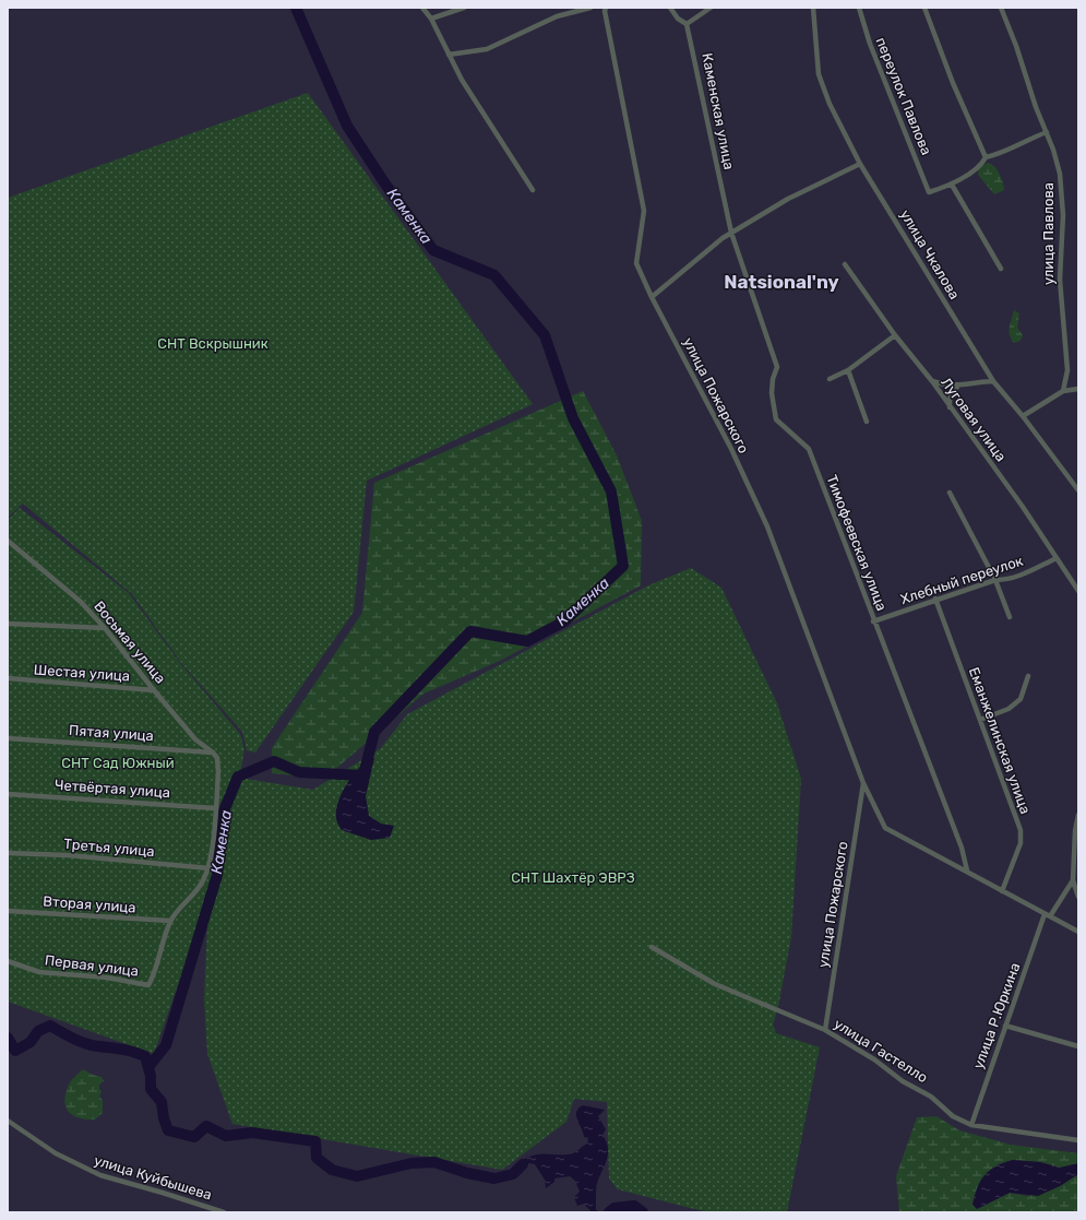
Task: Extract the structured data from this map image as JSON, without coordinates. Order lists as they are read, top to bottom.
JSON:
{
  "streets": {
    "street": [
      "переулок Павлова",
      "Каменская улица",
      "улица Павлова",
      "улица Чкалова",
      "улица Пожарского",
      "Луговая улица",
      "Тимофеевская улица",
      "Хлебный переулок",
      "Восьмая улица",
      "Шестая улица",
      "Пятая улица",
      "Еманжелинская улица",
      "Четвёртая улица",
      "Третья улица",
      "Вторая улица",
      "Первая улица",
      "улица Р.Юркина",
      "улица Гастелло",
      "улица Куйбышева"
    ]
  },
  "crossings": [
    ["Каменская улица", "Тимофеевская улица"],
    ["улица Пожарского", "Тимофеевская улица"],
    ["улица Пожарского", "Еманжелинская улица"],
    ["улица Пожарского", "улица Р.Юркина"],
    ["улица Пожарского", "улица Гастелло"],
    ["Луговая улица", "Хлебный переулок"],
    ["Тимофеевская улица", "Хлебный переулок"],
    ["Хлебный переулок", "Еманжелинская улица"],
    ["Восьмая улица", "Шестая улица"],
    ["Восьмая улица", "Пятая улица"],
    ["Вторая улица", "Первая улица"],
    ["улица Р.Юркина", "улица Гастелло"]
  ],
  "districts": ["Natsional'ny"],
  "water": ["Каменка"],
  "parks": ["СНТ Вскрышник", "СНТ Сад Южный", "СНТ Шахтёр ЭВРЗ"]
}
